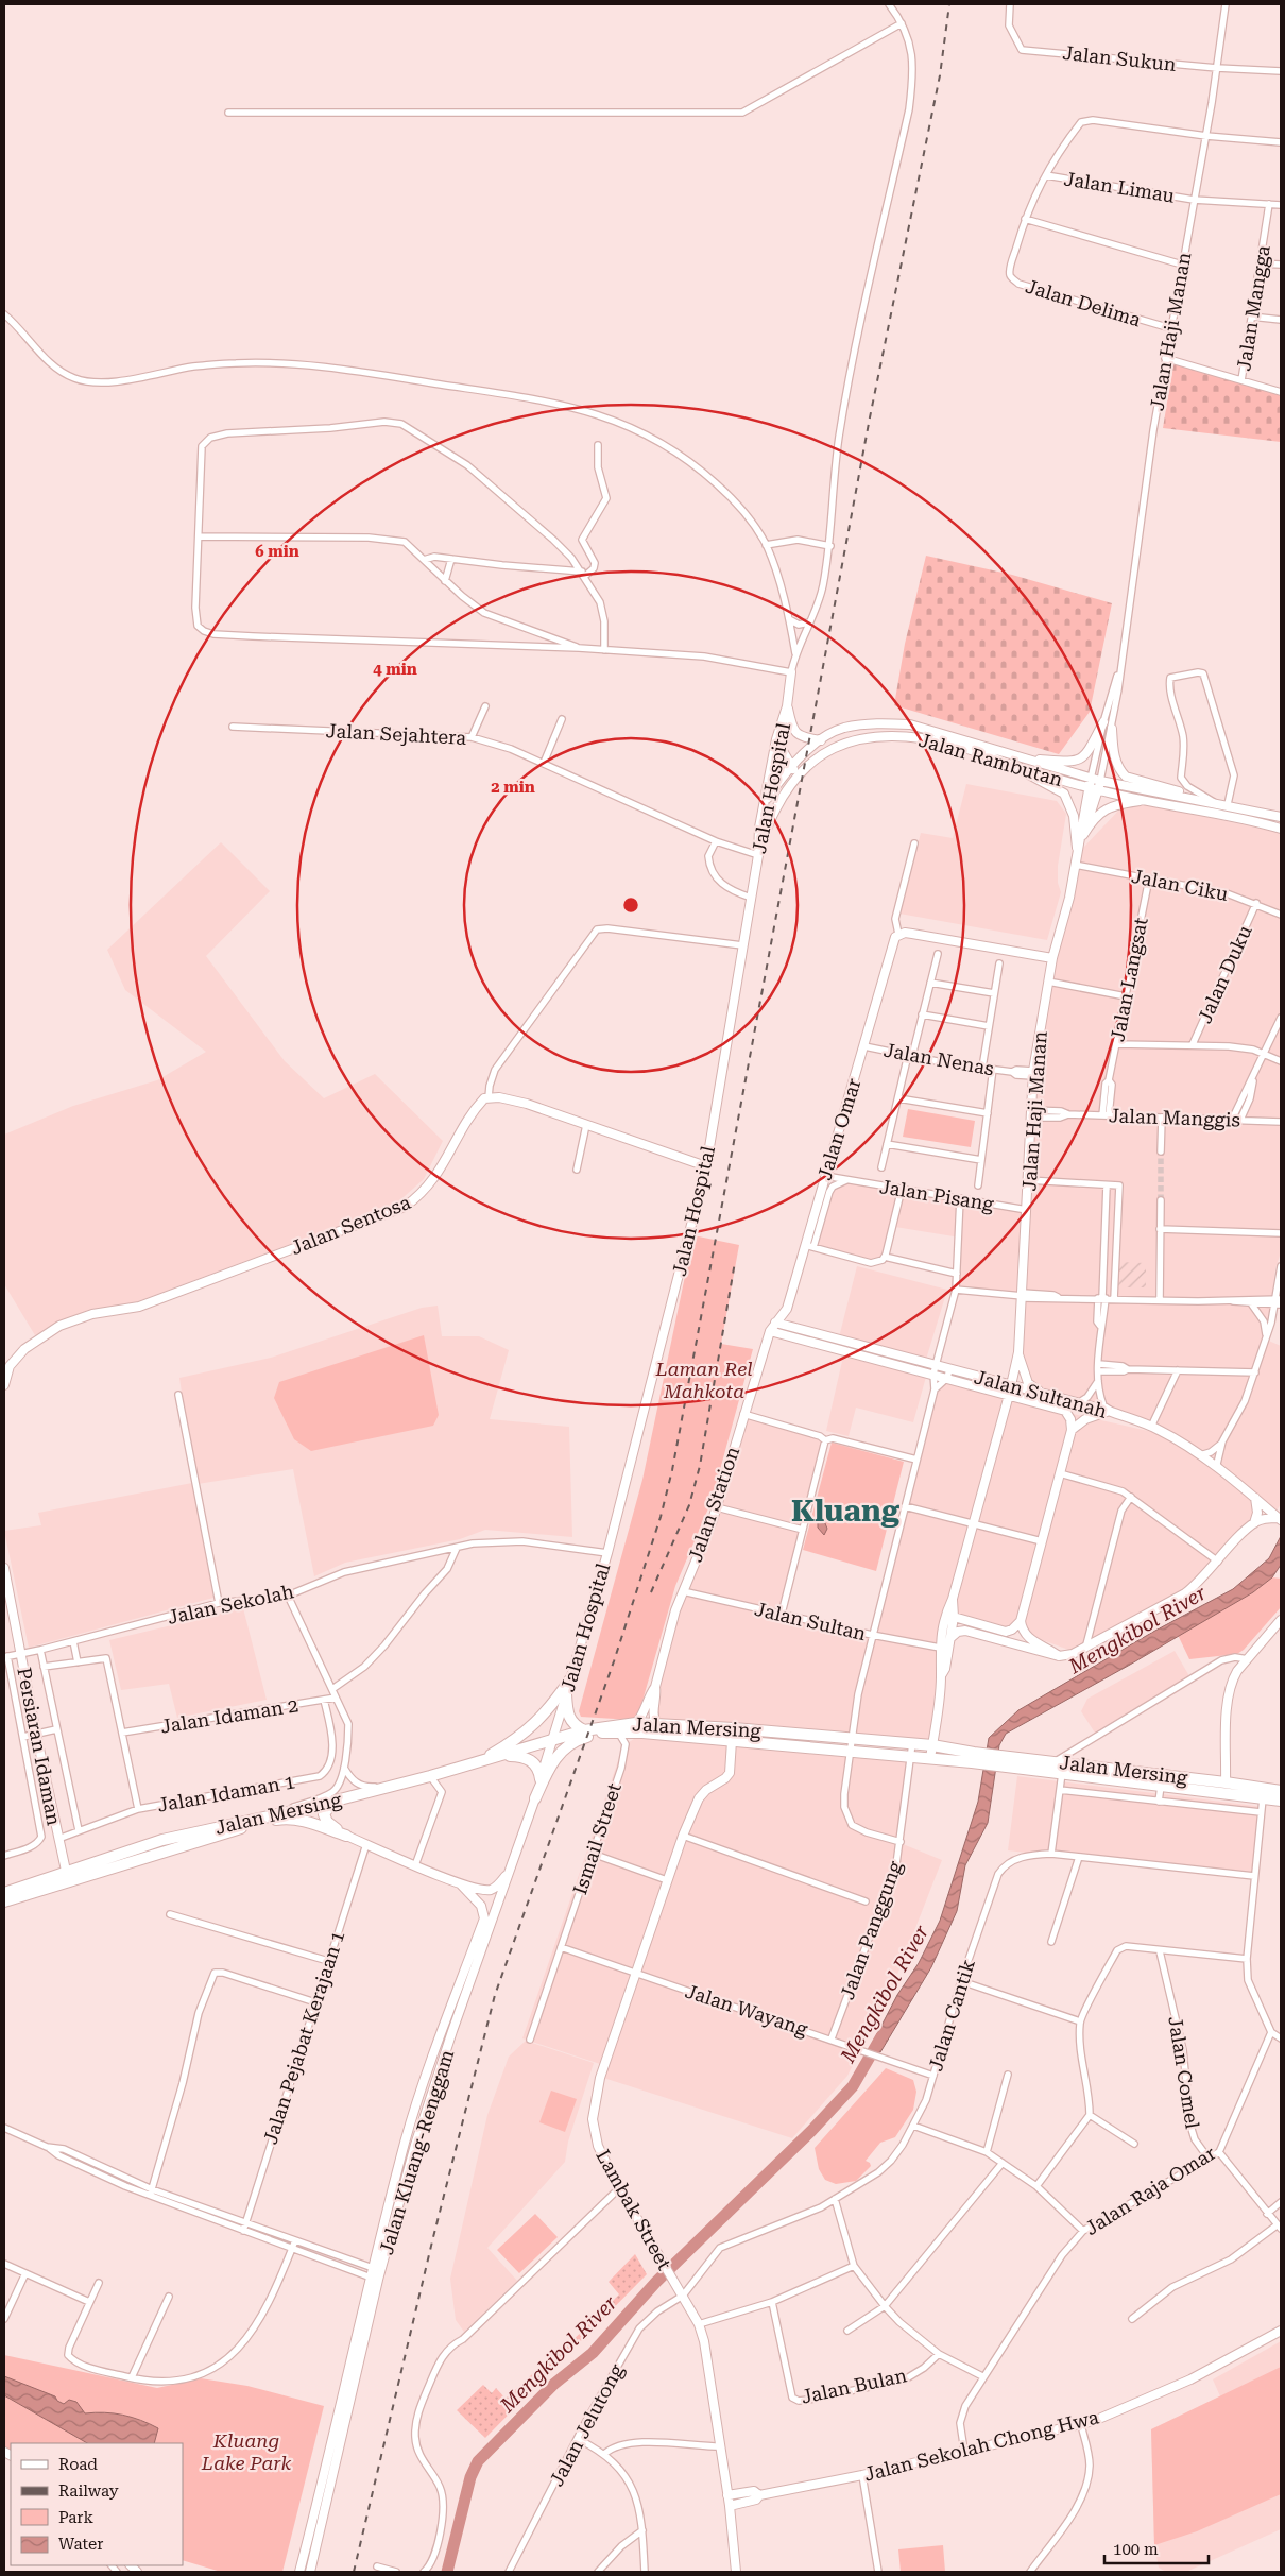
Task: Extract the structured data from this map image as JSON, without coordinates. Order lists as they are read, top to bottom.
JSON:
{
  "streets": {
    "highway": ["Jalan Mersing"],
    "street": [
      "Jalan Sukun",
      "Jalan Limau",
      "Jalan Delima",
      "Jalan Mangga",
      "Jalan Haji Manan",
      "Jalan Sejahtera",
      "Jalan Rambutan",
      "Jalan Hospital",
      "Jalan Ciku",
      "Jalan Duku",
      "Jalan Langsat",
      "Jalan Nenas",
      "Jalan Manggis",
      "Jalan Omar",
      "Jalan Pisang",
      "Jalan Sentosa",
      "Jalan Sultanah",
      "Jalan Station",
      "Jalan Sekolah",
      "Jalan Sultan",
      "Jalan Idaman 2",
      "Persiaran Idaman",
      "Jalan Idaman 1",
      "Ismail Street",
      "Jalan Panggung",
      "Jalan Wayang",
      "Jalan Cantik",
      "Jalan Pejabat Kerajaan 1",
      "Jalan Comel",
      "Jalan Kluang-Renggam",
      "Jalan Raja Omar",
      "Lambak Street",
      "Jalan Bulan",
      "Jalan Jelutong",
      "Jalan Sekolah Chong Hwa"
    ]
  },
  "crossings": [
    ["Jalan Sukun", "Jalan Haji Manan"],
    ["Jalan Limau", "Jalan Delima"],
    ["Jalan Limau", "Jalan Mangga"],
    ["Jalan Limau", "Jalan Haji Manan"],
    ["Jalan Delima", "Jalan Haji Manan"],
    ["Jalan Haji Manan", "Jalan Rambutan"],
    ["Jalan Haji Manan", "Jalan Ciku"],
    ["Jalan Haji Manan", "Jalan Nenas"],
    ["Jalan Haji Manan", "Jalan Manggis"],
    ["Jalan Haji Manan", "Jalan Pisang"],
    ["Jalan Haji Manan", "Jalan Sultanah"],
    ["Jalan Sejahtera", "Jalan Rambutan"],
    ["Jalan Sejahtera", "Jalan Hospital"],
    ["Jalan Rambutan", "Jalan Hospital"],
    ["Jalan Hospital", "Jalan Sekolah"],
    ["Jalan Hospital", "Jalan Mersing"],
    ["Jalan Hospital", "Jalan Kluang-Renggam"],
    ["Jalan Ciku", "Jalan Duku"],
    ["Jalan Ciku", "Jalan Langsat"],
    ["Jalan Duku", "Jalan Langsat"],
    ["Jalan Langsat", "Jalan Manggis"],
    ["Jalan Nenas", "Jalan Omar"],
    ["Jalan Omar", "Jalan Pisang"],
    ["Jalan Omar", "Jalan Sultanah"],
    ["Jalan Omar", "Jalan Station"],
    ["Jalan Sultanah", "Jalan Station"],
    ["Jalan Station", "Jalan Sultan"],
    ["Jalan Station", "Jalan Mersing"],
    ["Jalan Sekolah", "Persiaran Idaman"],
    ["Jalan Idaman 2", "Jalan Idaman 1"],
    ["Jalan Mersing", "Persiaran Idaman"],
    ["Jalan Mersing", "Ismail Street"],
    ["Jalan Mersing", "Jalan Panggung"],
    ["Jalan Mersing", "Jalan Kluang-Renggam"],
    ["Jalan Mersing", "Lambak Street"],
    ["Persiaran Idaman", "Jalan Idaman 1"],
    ["Ismail Street", "Jalan Wayang"],
    ["Jalan Panggung", "Jalan Wayang"],
    ["Jalan Wayang", "Jalan Cantik"],
    ["Jalan Wayang", "Lambak Street"],
    ["Jalan Cantik", "Lambak Street"],
    ["Jalan Cantik", "Jalan Jelutong"],
    ["Jalan Comel", "Jalan Raja Omar"],
    ["Jalan Raja Omar", "Jalan Sekolah Chong Hwa"],
    ["Lambak Street", "Jalan Jelutong"],
    ["Lambak Street", "Jalan Sekolah Chong Hwa"]
  ],
  "districts": ["Kluang"],
  "water": ["Mengkibol River"],
  "parks": ["Laman Rel Mahkota", "Kluang Lake Park"],
  "legend": [
    "Road",
    "Railway",
    "Park",
    "Water"
  ],
  "scale_bar": "100 m",
  "rings": ["6 min", "4 min", "2 min"]
}
